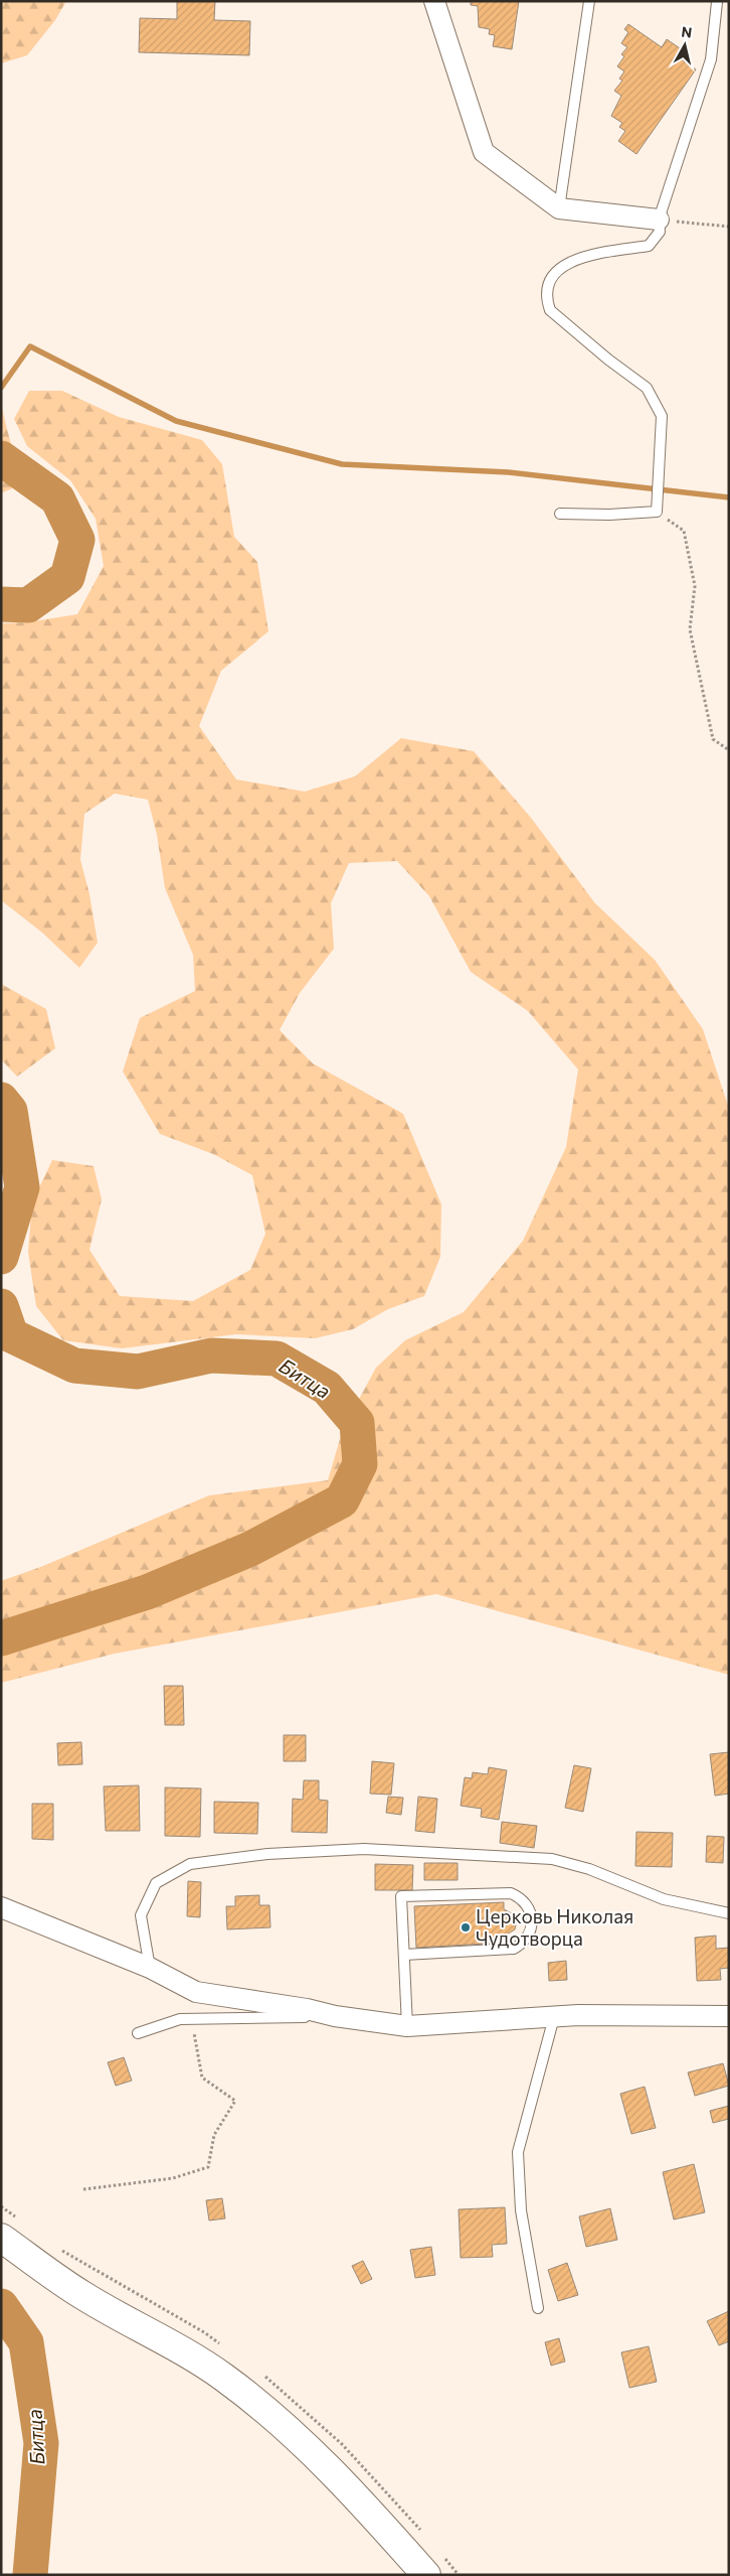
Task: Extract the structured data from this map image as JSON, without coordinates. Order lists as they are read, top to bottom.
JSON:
{
  "water": ["Битца"],
  "places": ["Церковь Николая Чудотворца"],
  "north": "top"
}
